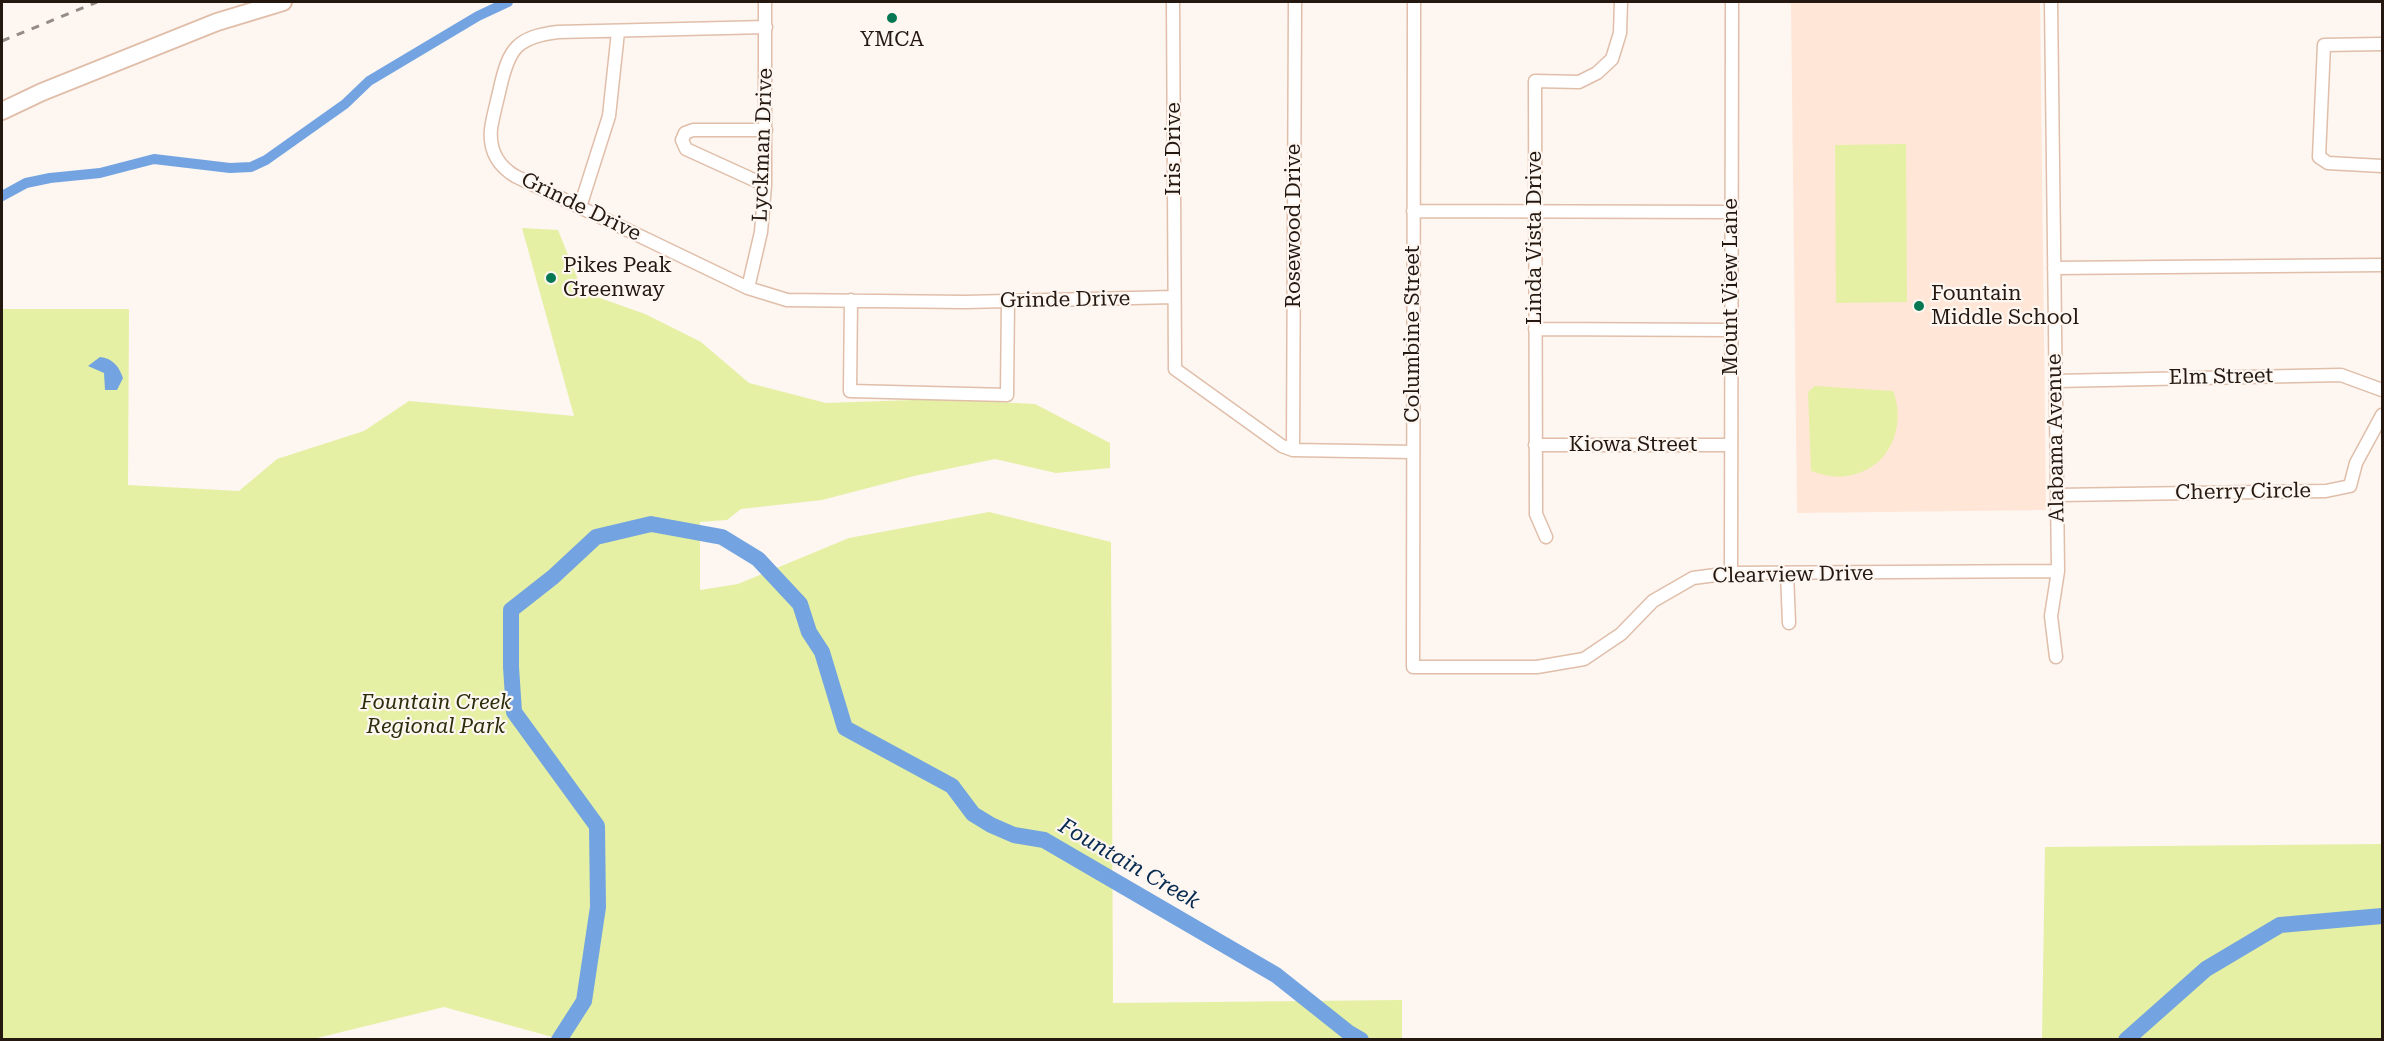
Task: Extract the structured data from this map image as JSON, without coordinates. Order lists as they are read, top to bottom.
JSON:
{
  "streets": {
    "street": [
      "Lyckman Drive",
      "Iris Drive",
      "Grinde Drive",
      "Rosewood Drive",
      "Linda Vista Drive",
      "Mount View Lane",
      "Columbine Street",
      "Elm Street",
      "Alabama Avenue",
      "Kiowa Street",
      "Cherry Circle",
      "Clearview Drive"
    ]
  },
  "crossings": [
    ["Lyckman Drive", "Grinde Drive"],
    ["Iris Drive", "Grinde Drive"],
    ["Linda Vista Drive", "Kiowa Street"],
    ["Mount View Lane", "Kiowa Street"],
    ["Mount View Lane", "Clearview Drive"],
    ["Columbine Street", "Clearview Drive"],
    ["Elm Street", "Alabama Avenue"],
    ["Alabama Avenue", "Cherry Circle"],
    ["Alabama Avenue", "Clearview Drive"]
  ],
  "water": ["Fountain Creek"],
  "parks": ["Fountain Creek Regional Park"],
  "places": ["YMCA", "Pikes Peak Greenway", "Fountain Middle School"]
}
